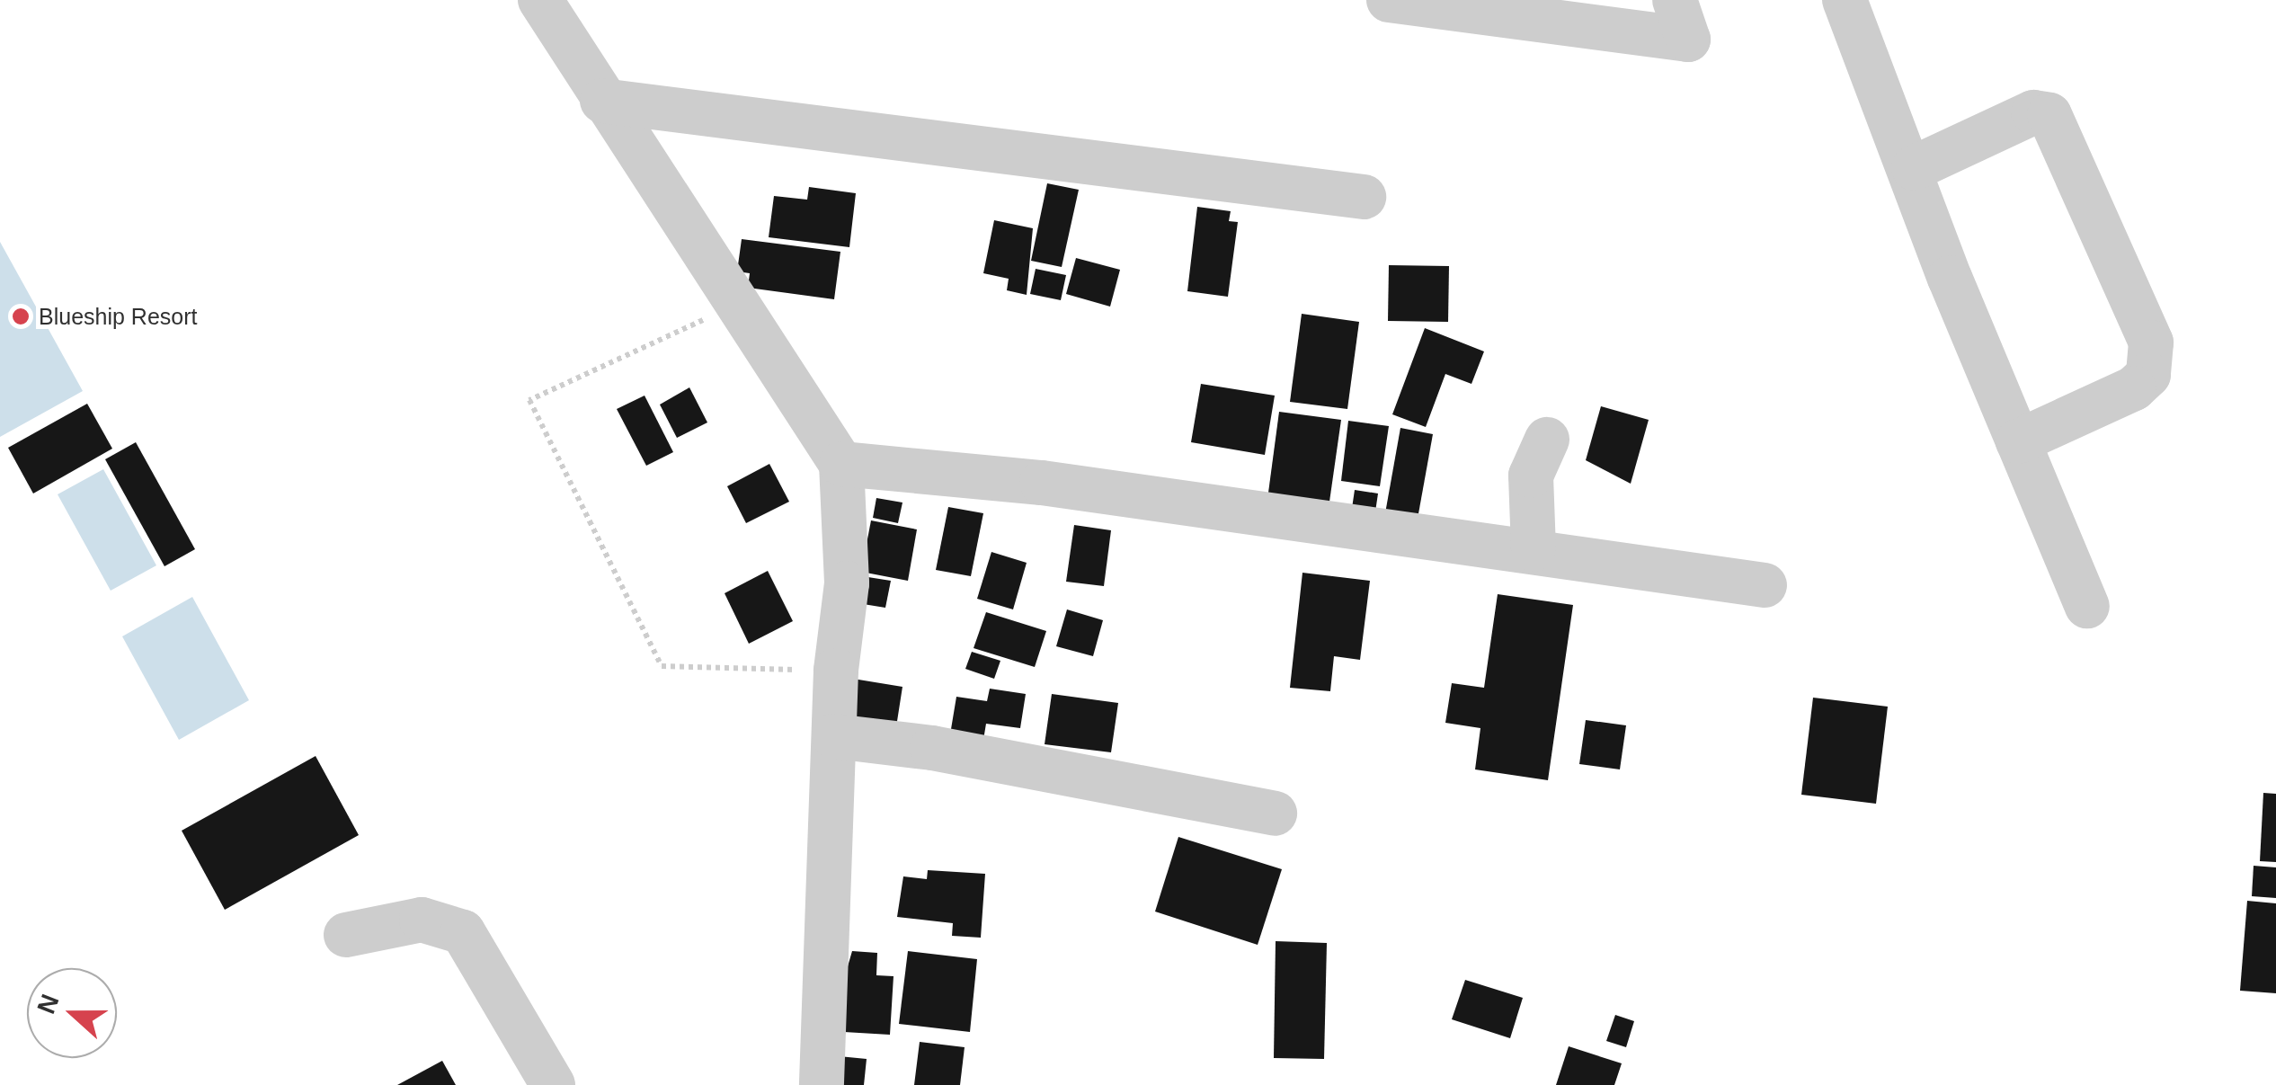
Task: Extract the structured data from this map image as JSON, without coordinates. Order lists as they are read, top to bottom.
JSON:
{
  "places": ["Blueship Resort"],
  "north": "left"
}
